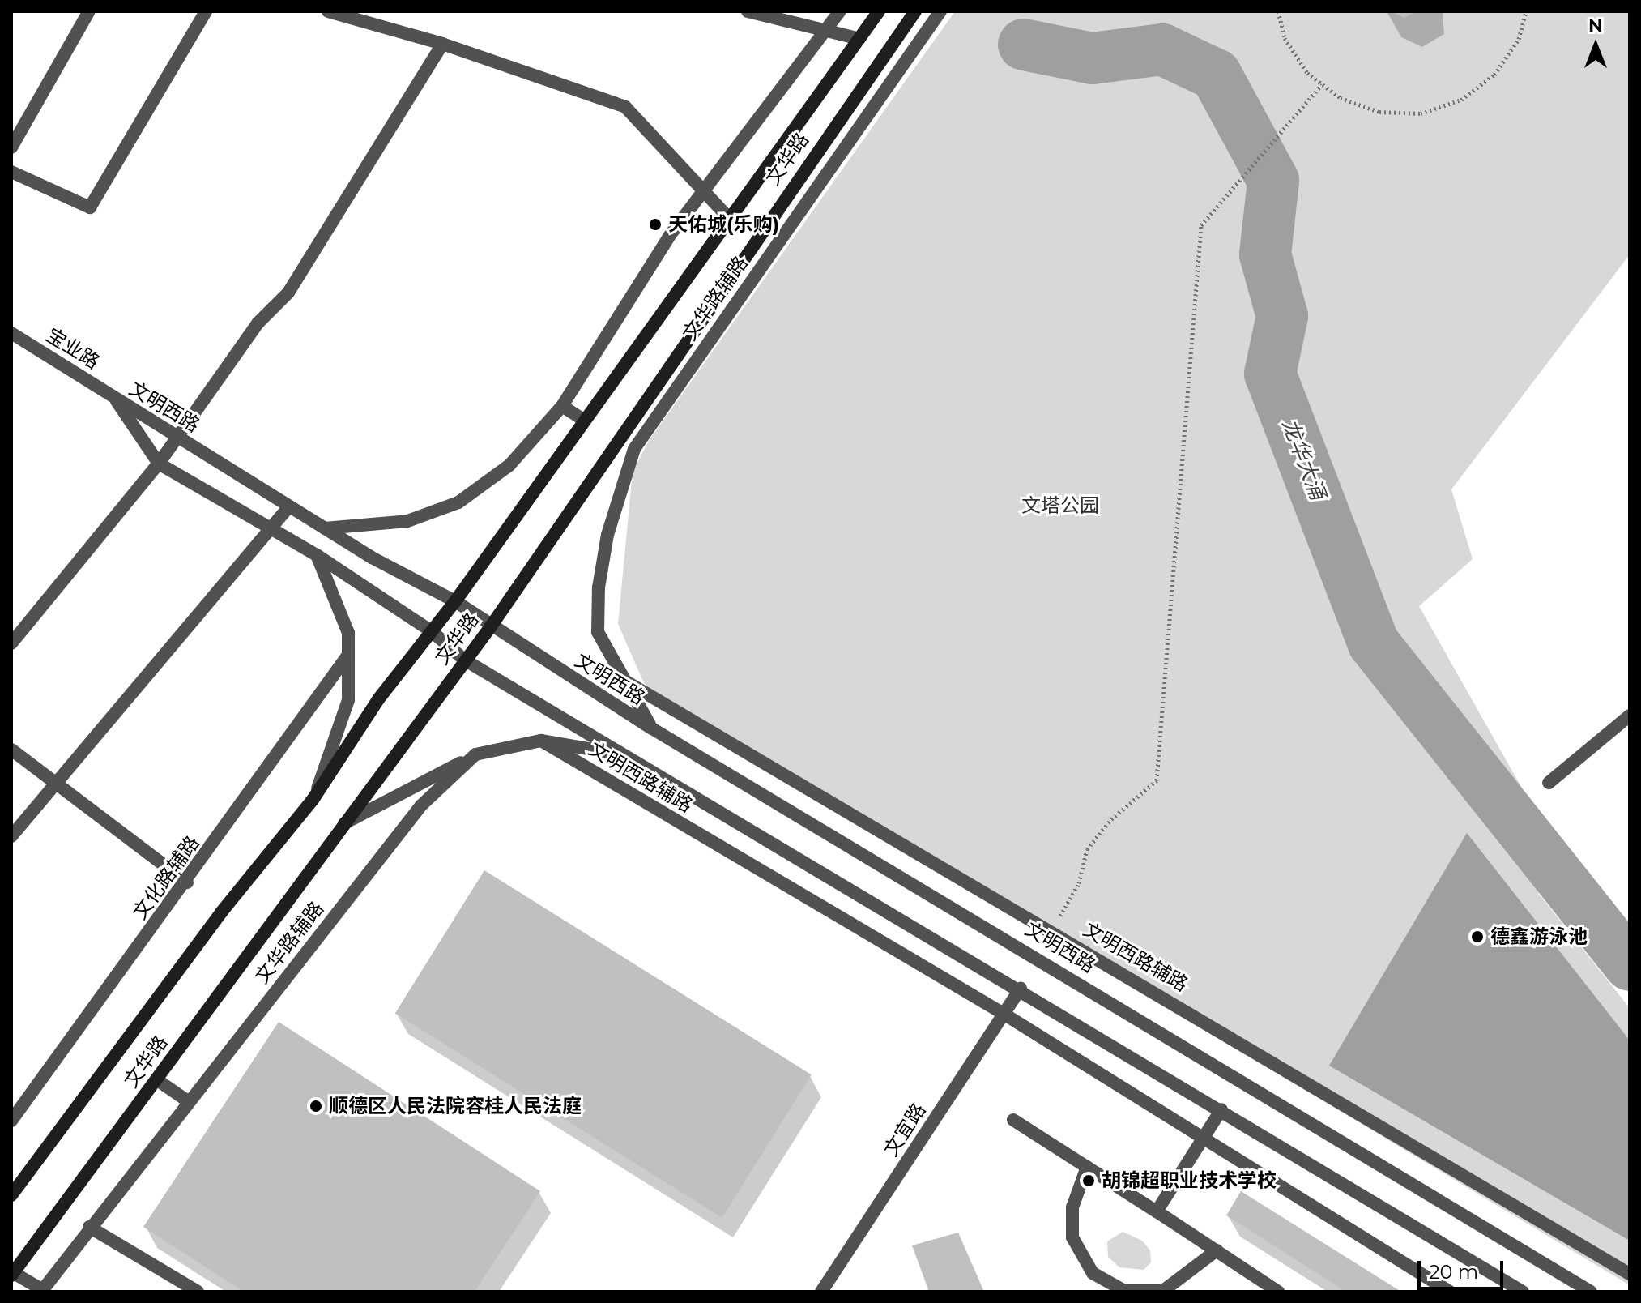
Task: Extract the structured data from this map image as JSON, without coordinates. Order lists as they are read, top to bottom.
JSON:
{
  "streets": {
    "main road": ["文华路"],
    "street": [
      "文华路辅路",
      "宝业路",
      "文明西路",
      "文明西路辅路",
      "文化路辅路",
      "文宜路"
    ]
  },
  "crossings": [
    ["文华路", "文明西路"],
    ["文华路辅路", "文明西路"],
    ["文华路辅路", "文明西路辅路"],
    ["宝业路", "文明西路"],
    ["文明西路", "文宜路"],
    ["文明西路辅路", "文宜路"]
  ],
  "water": ["龙华大涌"],
  "parks": ["文塔公园"],
  "places": [
    "天佑城(乐购)",
    "德鑫游泳池",
    "顺德区人民法院容桂人民法庭",
    "胡锦超职业技术学校"
  ],
  "scale_bar": "20 m",
  "north": "top"
}
